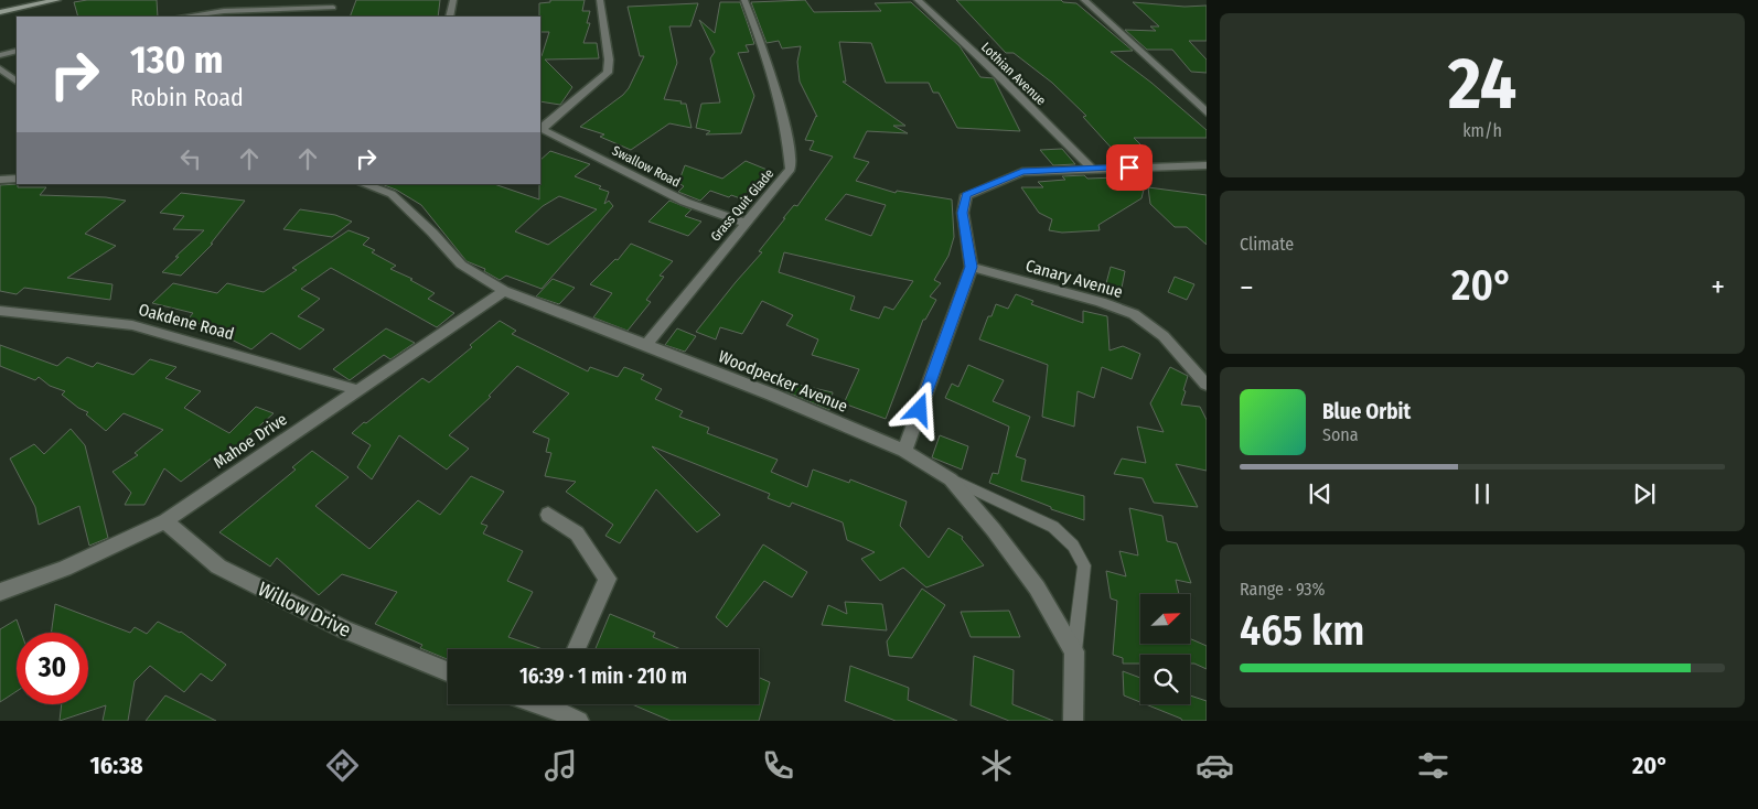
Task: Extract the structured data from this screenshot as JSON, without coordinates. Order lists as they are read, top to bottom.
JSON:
{
  "streets": {
    "street": [
      "Lothian Avenue",
      "Swallow Road",
      "Grass Quit Glade",
      "Canary Avenue",
      "Oakdene Road",
      "Woodpecker Avenue",
      "Mahoe Drive",
      "Willow Drive"
    ]
  },
  "crossings": [
    ["Swallow Road", "Grass Quit Glade"],
    ["Grass Quit Glade", "Woodpecker Avenue"],
    ["Oakdene Road", "Mahoe Drive"],
    ["Woodpecker Avenue", "Mahoe Drive"],
    ["Mahoe Drive", "Willow Drive"]
  ],
  "north": "top right",
  "page": {
    "tile": [
      ["24", "km/h"],
      "Climate",
      ["Range · 93%", "465 km"]
    ],
    "turn": ["130 m", "Robin Road"],
    "heat": ["−", "20°", "+"],
    "song": ["Blue Orbit", "Sona"],
    "limit": "30",
    "trip": "16:39 · 1 min · 210 m",
    "tabs": ["16:38", "20°"]
  }
}
